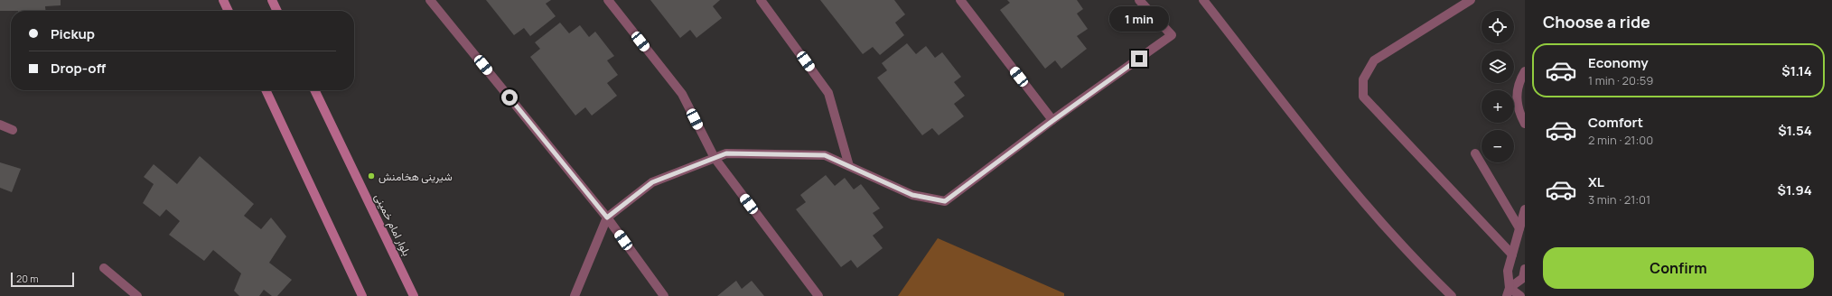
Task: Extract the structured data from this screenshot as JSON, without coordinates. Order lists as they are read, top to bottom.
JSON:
{
  "streets": {
    "main road": ["بلوار امام خمینی"]
  },
  "places": ["شیرینی هخامنش"],
  "scale_bar": "20 m",
  "page": {
    "heading": "Choose a ride",
    "bubble": "1 min",
    "map_buttons": ["+", "−"],
    "banner": ["Pickup", "Drop-off"],
    "list": [
      {
        "name": "Economy",
        "note": "1 min · 20:59",
        "value": "$1.14"
      },
      {
        "name": "Comfort",
        "note": "2 min · 21:00",
        "value": "$1.54"
      },
      {
        "name": "XL",
        "note": "3 min · 21:01",
        "value": "$1.94"
      }
    ],
    "buttons": "Confirm",
    "scale": "20 m"
  }
}
